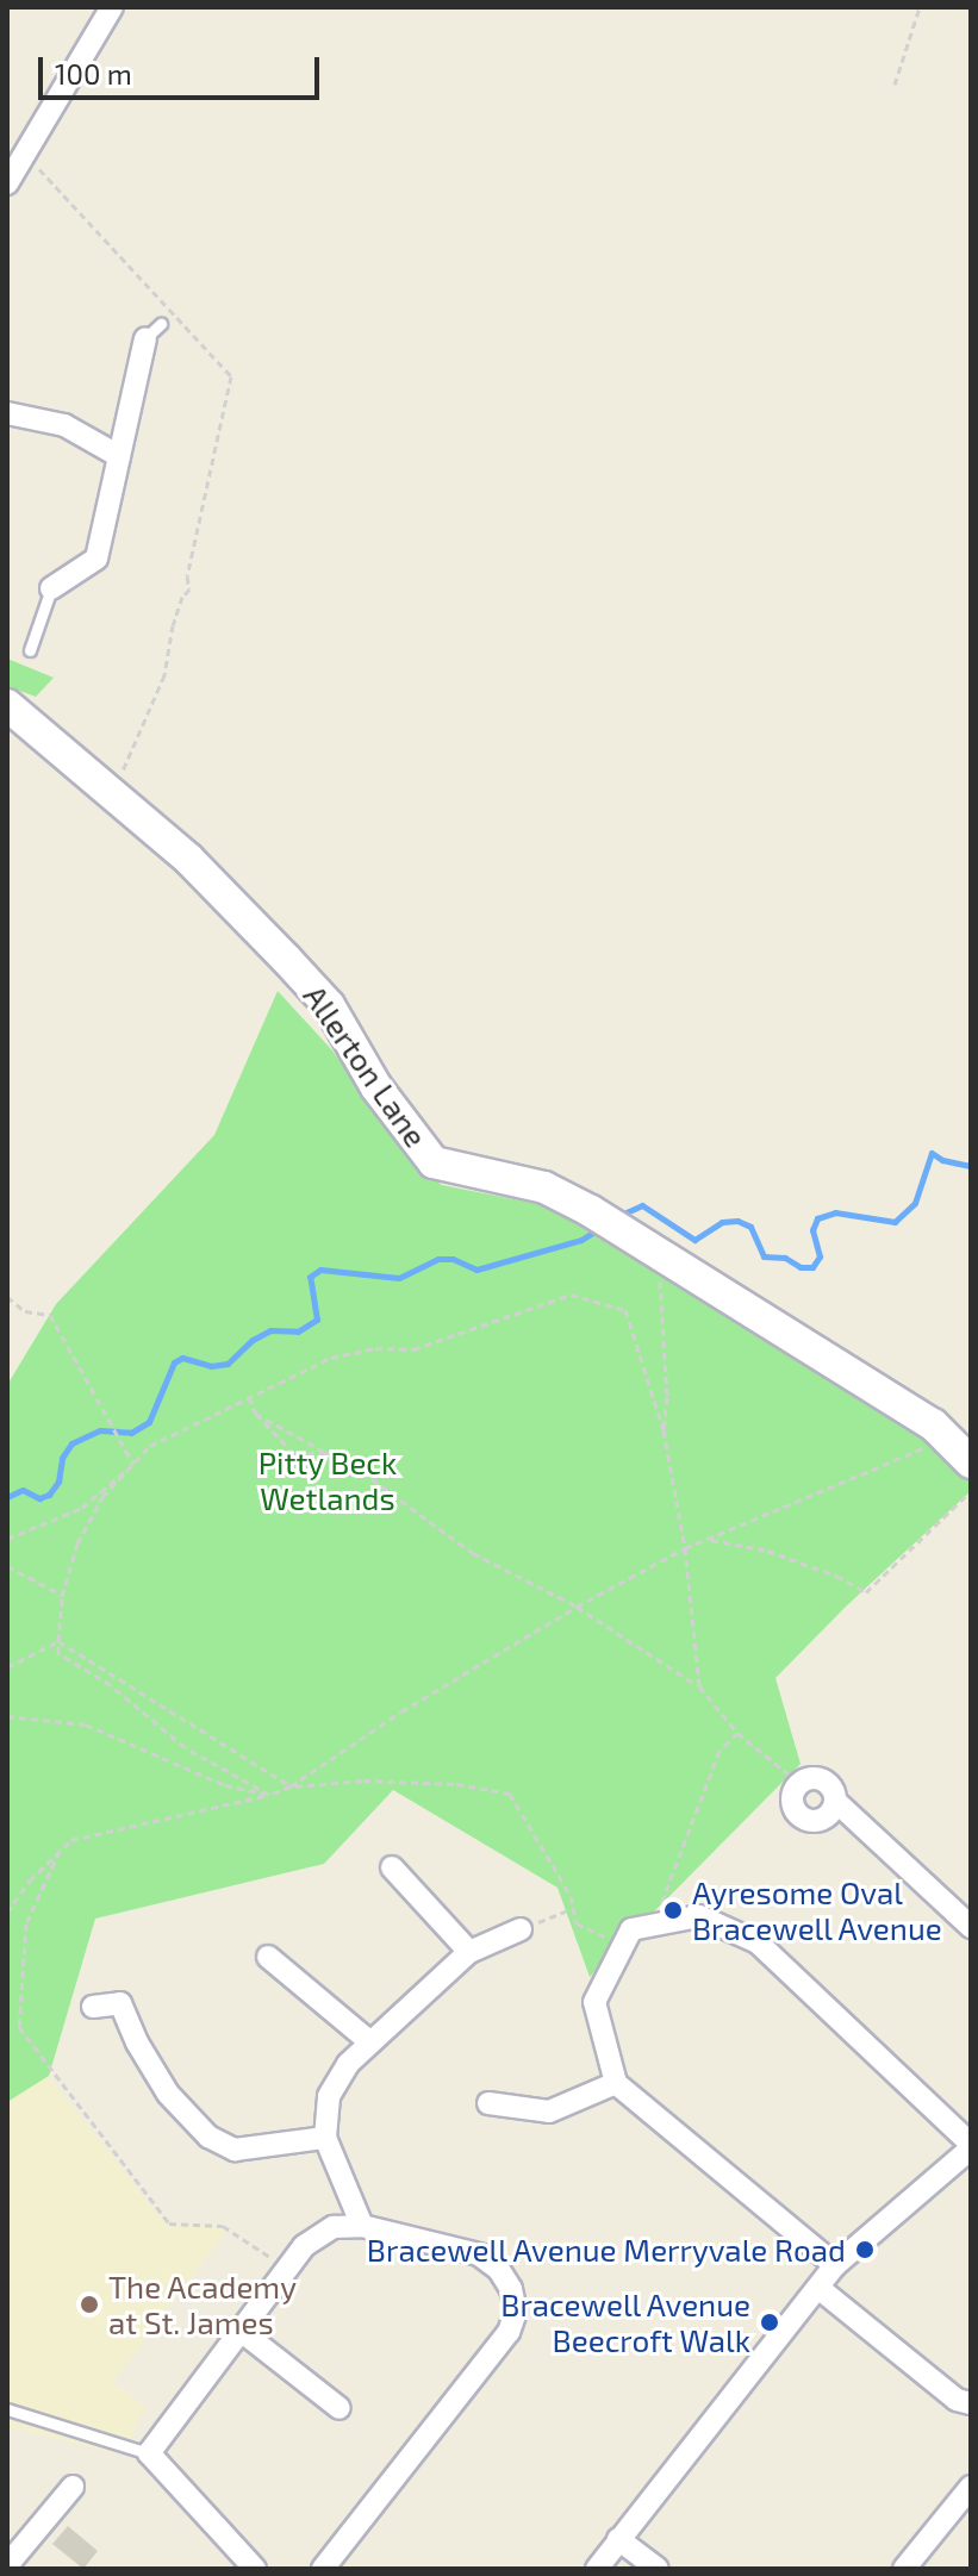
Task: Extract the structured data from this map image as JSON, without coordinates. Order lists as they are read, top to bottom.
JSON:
{
  "streets": {
    "street": ["Allerton Lane"]
  },
  "parks": ["Pitty Beck Wetlands"],
  "places": [
    "Ayresome Oval Bracewell Avenue",
    "Bracewell Avenue Merryvale Road",
    "The Academy at St. James",
    "Bracewell Avenue Beecroft Walk"
  ],
  "scale_bar": "100 m"
}
